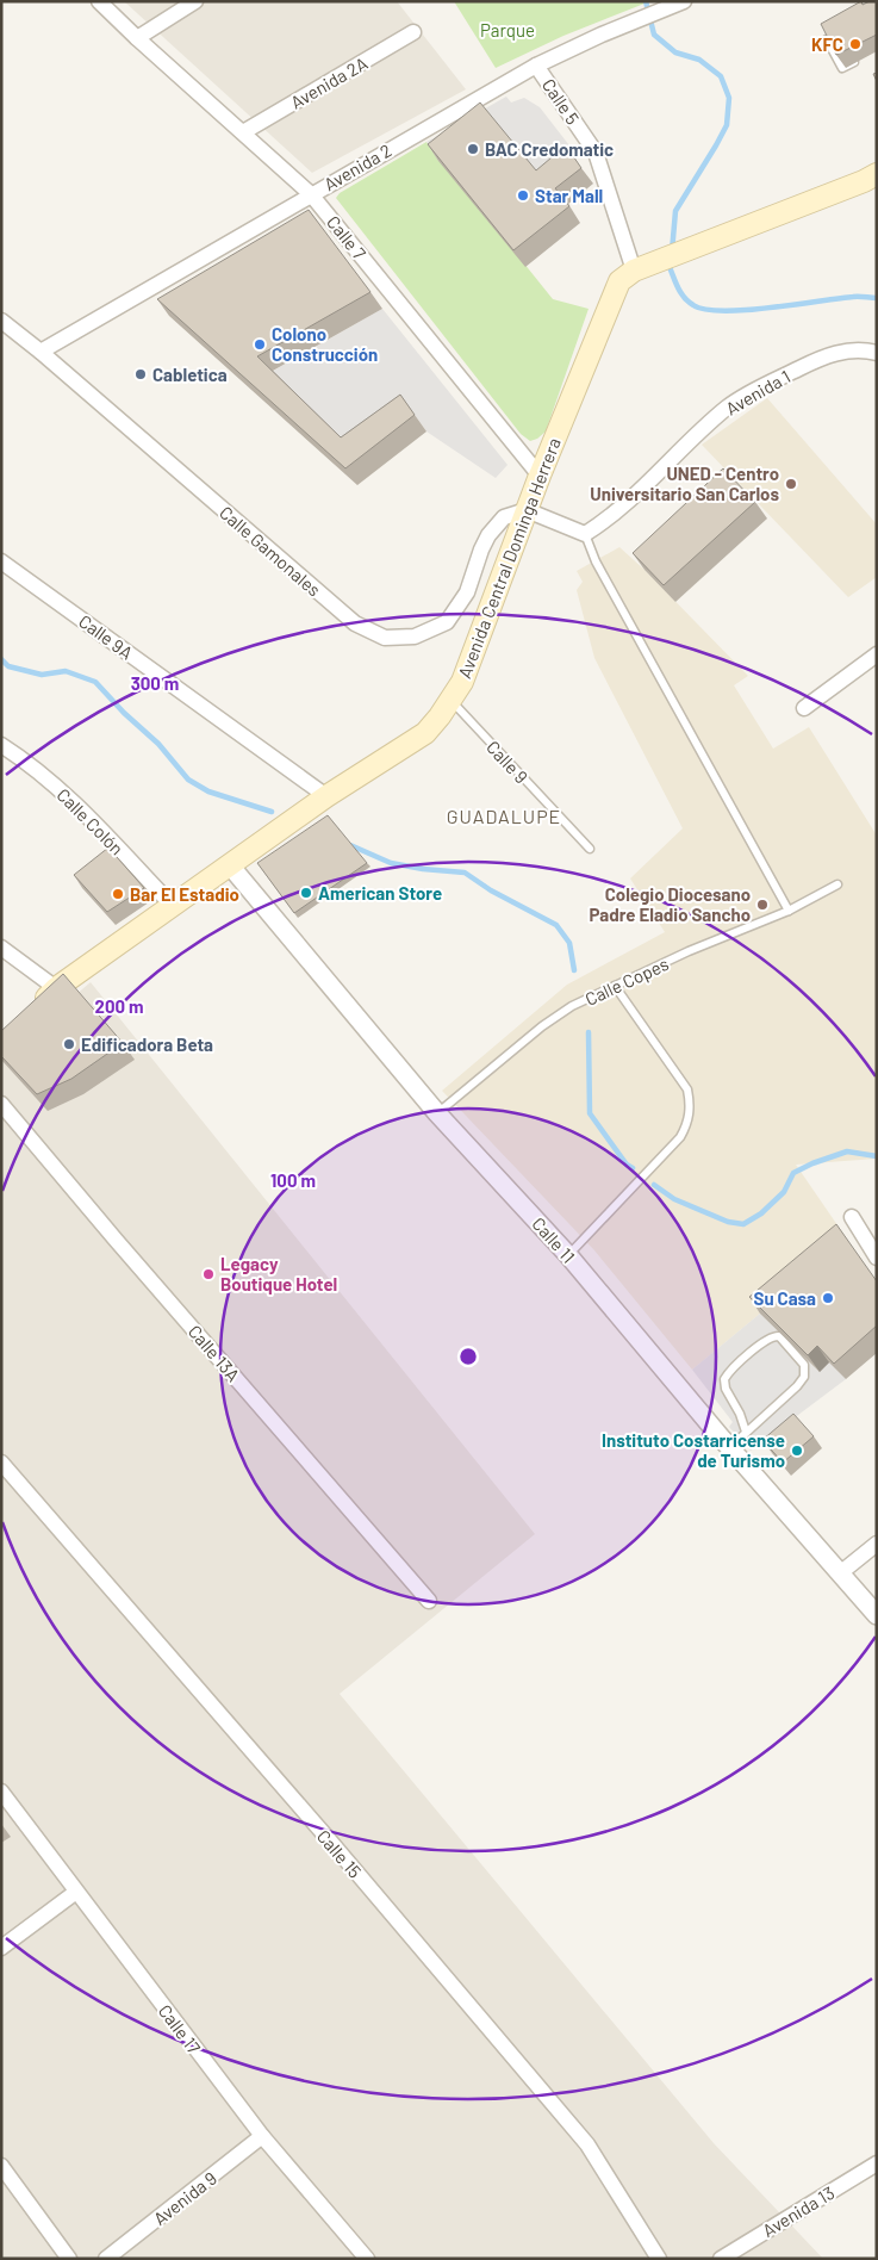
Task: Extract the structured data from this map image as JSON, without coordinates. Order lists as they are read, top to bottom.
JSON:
{
  "streets": {
    "main road": ["Avenida Central Dominga Herrera"],
    "street": [
      "Avenida 2A",
      "Calle 5",
      "Avenida 2",
      "Calle 7",
      "Avenida 1",
      "Calle Gamonales",
      "Calle 9A",
      "Calle Colón",
      "Calle 11",
      "Calle 13A",
      "Calle 15",
      "Calle 17",
      "Avenida 9",
      "Avenida 13"
    ],
    "lane": ["Calle 9", "Calle Copes"]
  },
  "crossings": [
    ["Avenida 2A", "Calle 7"],
    ["Calle 5", "Avenida 2"],
    ["Calle 5", "Avenida Central Dominga Herrera"],
    ["Avenida 2", "Calle 7"],
    ["Avenida 2", "Calle Gamonales"],
    ["Calle 7", "Avenida Central Dominga Herrera"],
    ["Calle Gamonales", "Avenida Central Dominga Herrera"],
    ["Avenida Central Dominga Herrera", "Calle 9A"],
    ["Avenida Central Dominga Herrera", "Calle 9"],
    ["Avenida Central Dominga Herrera", "Calle Colón"],
    ["Avenida Central Dominga Herrera", "Calle 11"],
    ["Calle Copes", "Calle 11"],
    ["Calle 17", "Avenida 9"]
  ],
  "districts": ["GUADALUPE"],
  "parks": ["Parque"],
  "places": [
    "KFC",
    "BAC Credomatic",
    "Star Mall",
    "Colono Construcción",
    "Cabletica",
    "UNED - Centro Universitario San Carlos",
    "American Store",
    "Bar El Estadio",
    "Colegio Diocesano Padre Eladio Sancho",
    "Edificadora Beta",
    "Legacy Boutique Hotel",
    "Su Casa",
    "Instituto Costarricense de Turismo"
  ],
  "rings": ["300 m", "200 m", "100 m"]
}
